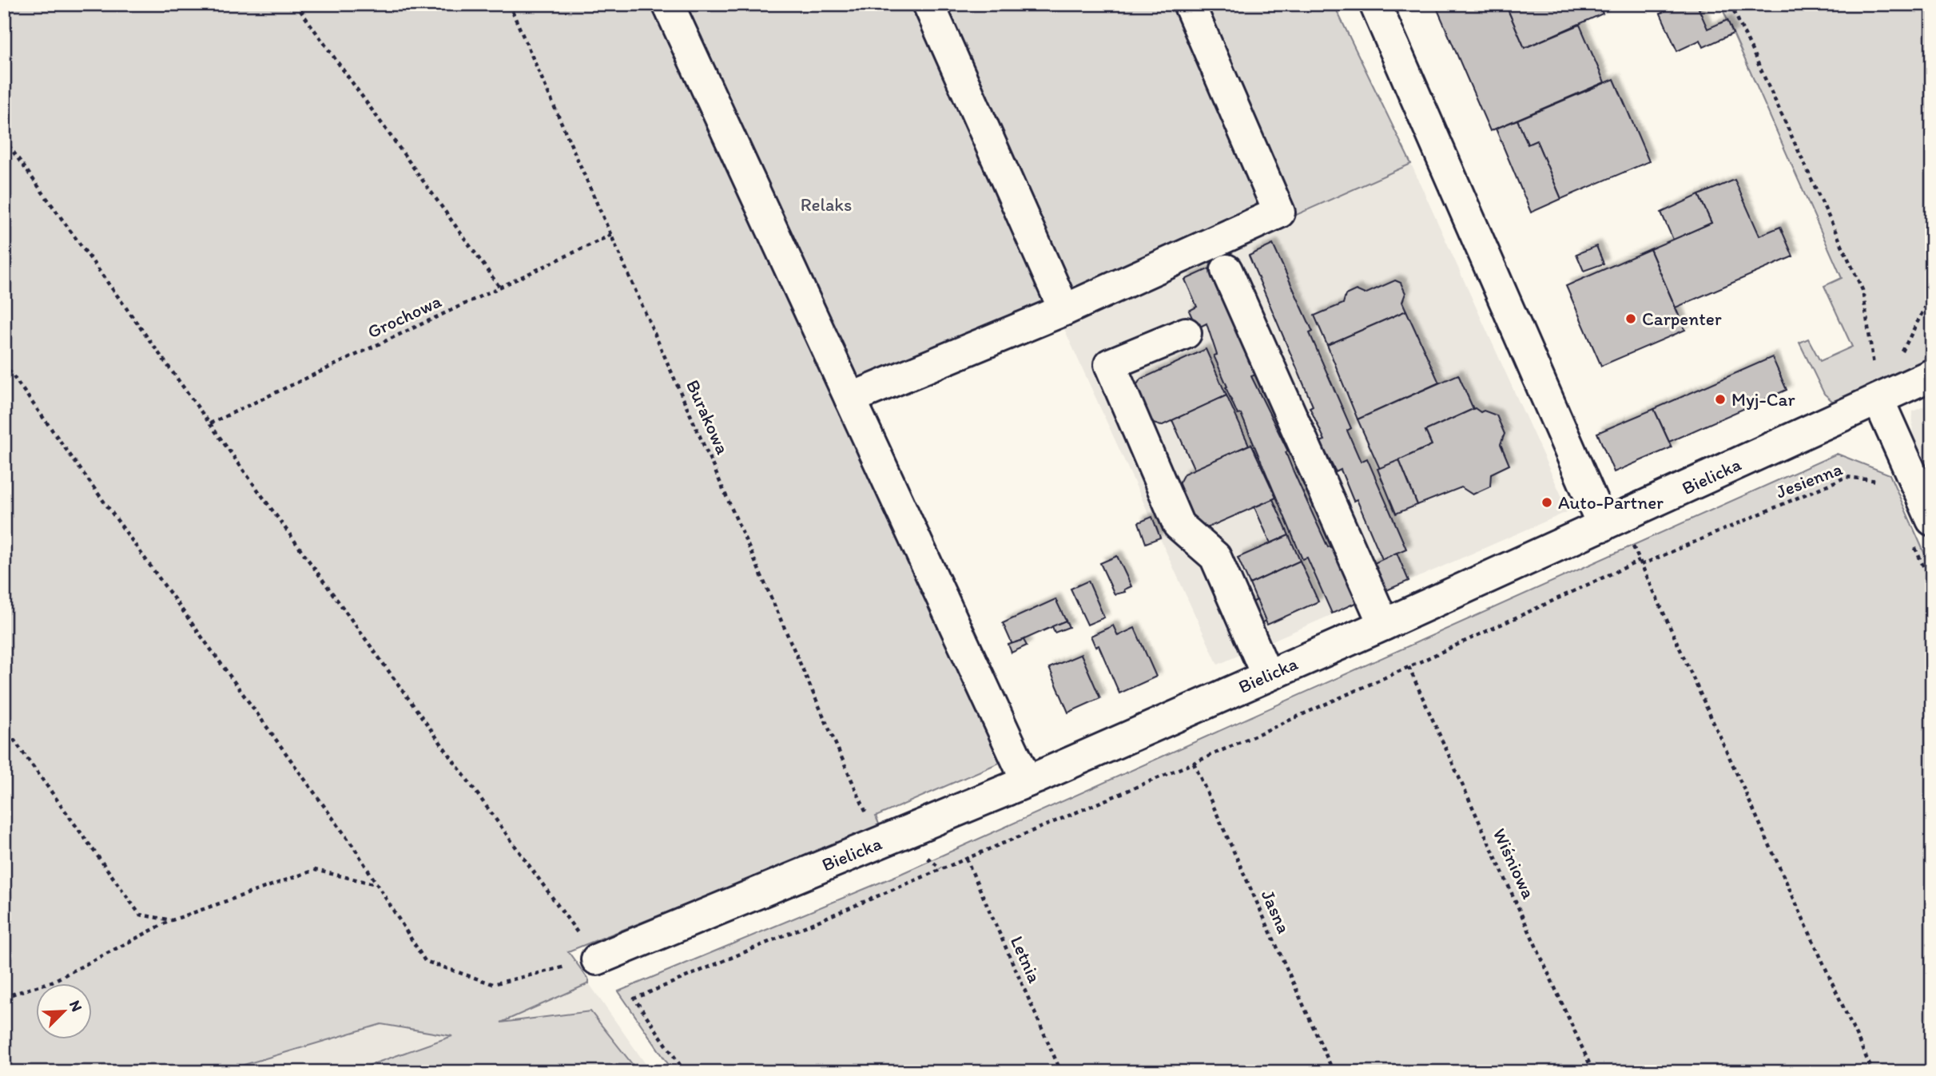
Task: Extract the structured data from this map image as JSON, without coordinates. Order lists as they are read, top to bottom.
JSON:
{
  "streets": {
    "street": ["Bielicka"],
    "path": [
      "Grochowa",
      "Burakowa",
      "Jesienna",
      "Wiśniowa",
      "Jasna",
      "Letnia"
    ]
  },
  "crossings": [
    ["Grochowa", "Burakowa"],
    ["Burakowa", "Bielicka"],
    ["Jesienna", "Wiśniowa"],
    ["Jesienna", "Jasna"],
    ["Jesienna", "Letnia"]
  ],
  "parks": ["Relaks"],
  "places": ["Carpenter", "Myj-Car", "Auto-Partner"],
  "north": "top right"
}
